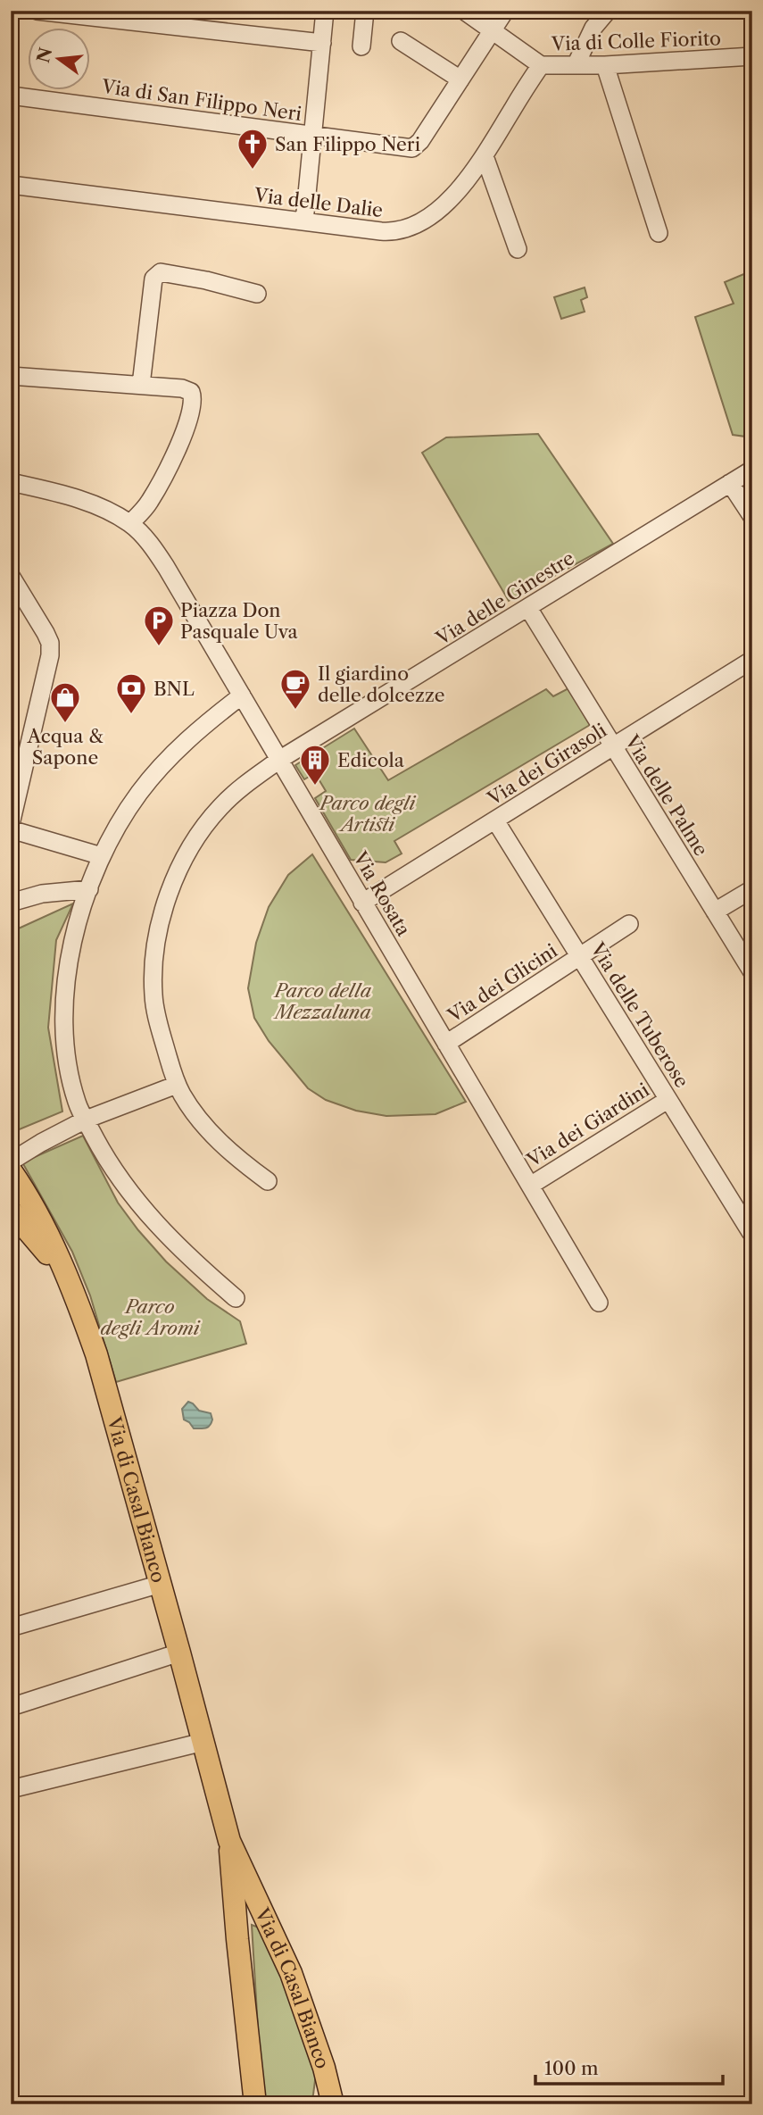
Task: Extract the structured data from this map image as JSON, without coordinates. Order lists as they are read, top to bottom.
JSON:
{
  "streets": {
    "main road": ["Via di Casal Bianco"],
    "street": [
      "Via di Colle Fiorito",
      "Via di San Filippo Neri",
      "Via delle Dalie",
      "Via delle Ginestre",
      "Via dei Girasoli",
      "Via delle Palme",
      "Via Rosata",
      "Via dei Glicini",
      "Via delle Tuberose",
      "Via dei Giardini"
    ]
  },
  "crossings": [
    ["Via di Colle Fiorito", "Via delle Dalie"],
    ["Via delle Ginestre", "Via delle Palme"],
    ["Via delle Ginestre", "Via Rosata"],
    ["Via dei Girasoli", "Via delle Palme"],
    ["Via dei Girasoli", "Via Rosata"],
    ["Via dei Girasoli", "Via delle Tuberose"],
    ["Via Rosata", "Via dei Glicini"],
    ["Via Rosata", "Via dei Giardini"],
    ["Via dei Glicini", "Via delle Tuberose"],
    ["Via delle Tuberose", "Via dei Giardini"]
  ],
  "parks": ["Parco degli Artisti", "Parco della Mezzaluna", "Parco degli Aromi"],
  "places": {
    "church": ["San Filippo Neri"],
    "parking": ["Piazza Don Pasquale Uva"],
    "cafe": ["Il giardino delle dolcezze"],
    "bank": ["BNL"],
    "shop": ["Acqua & Sapone"],
    "building": ["Edicola"]
  },
  "scale_bar": "100 m",
  "north": "left"
}
